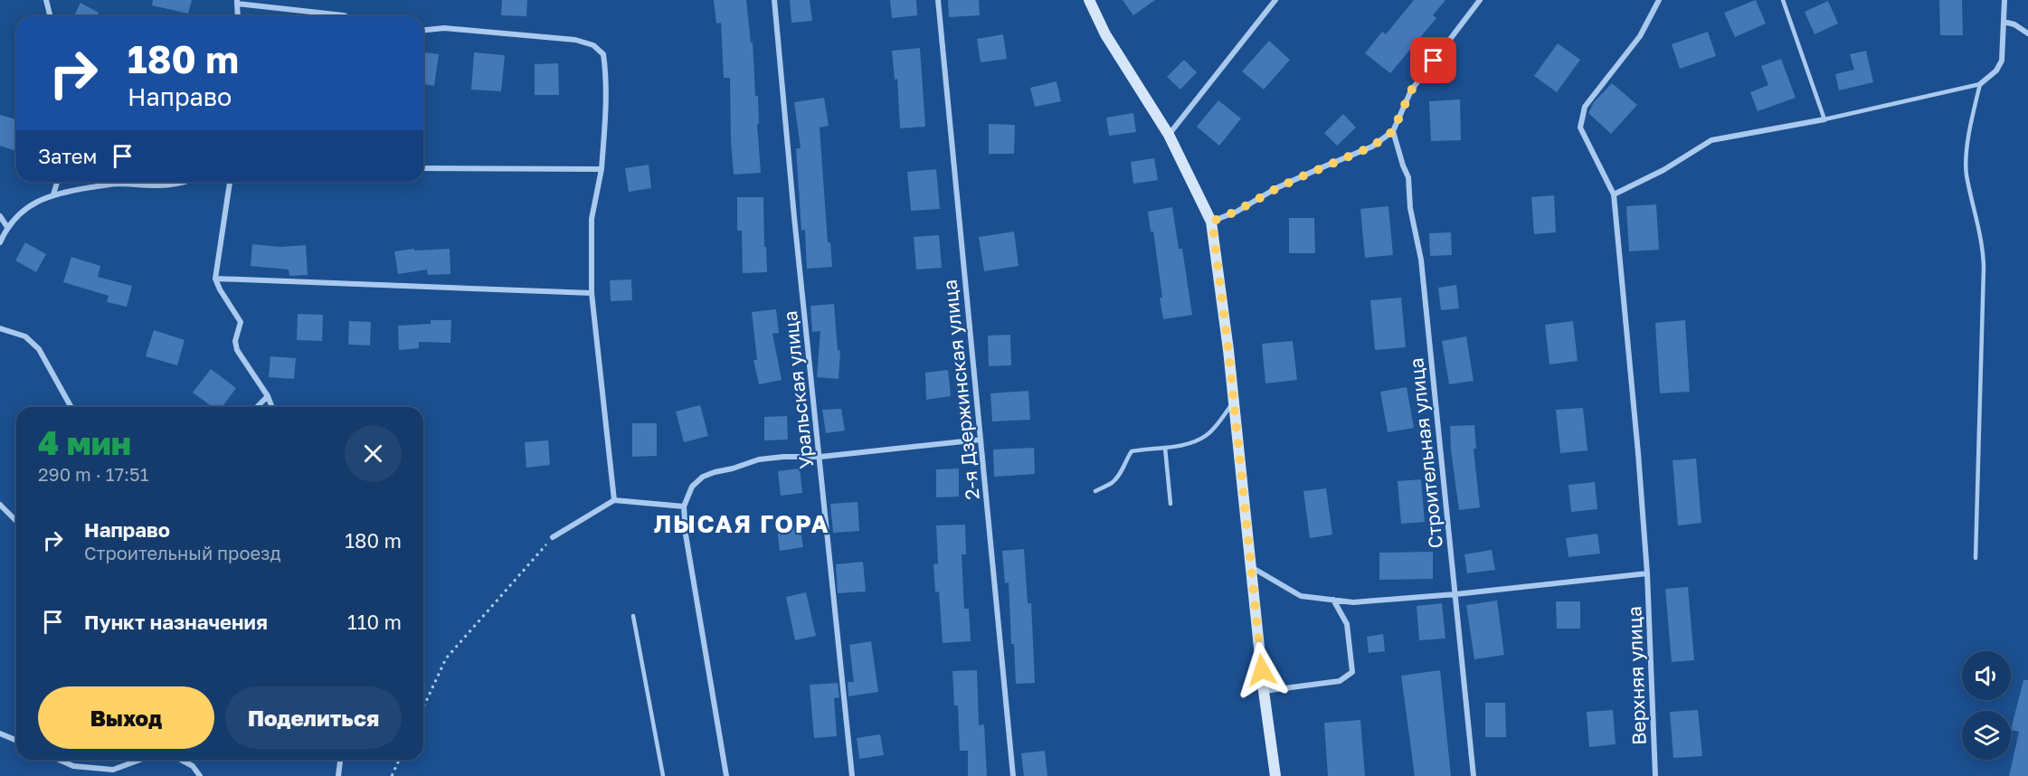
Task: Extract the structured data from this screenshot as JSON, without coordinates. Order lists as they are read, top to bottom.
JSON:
{
  "streets": {
    "street": [
      "Уральская улица",
      "2-я Дзержинская улица",
      "Строительная улица",
      "Верхняя улица"
    ]
  },
  "districts": ["ЛЫСАЯ ГОРА"],
  "page": {
    "turn": ["180 m", "Направо"],
    "then": "Затем",
    "heading": ["4 мин", "290 m · 17:51"],
    "list": [
      {
        "name": "Направо",
        "note": "Строительный проезд",
        "value": "180 m"
      },
      {
        "name": "Пункт назначения",
        "value": "110 m"
      }
    ],
    "buttons": ["Выход", "Поделиться"]
  }
}
